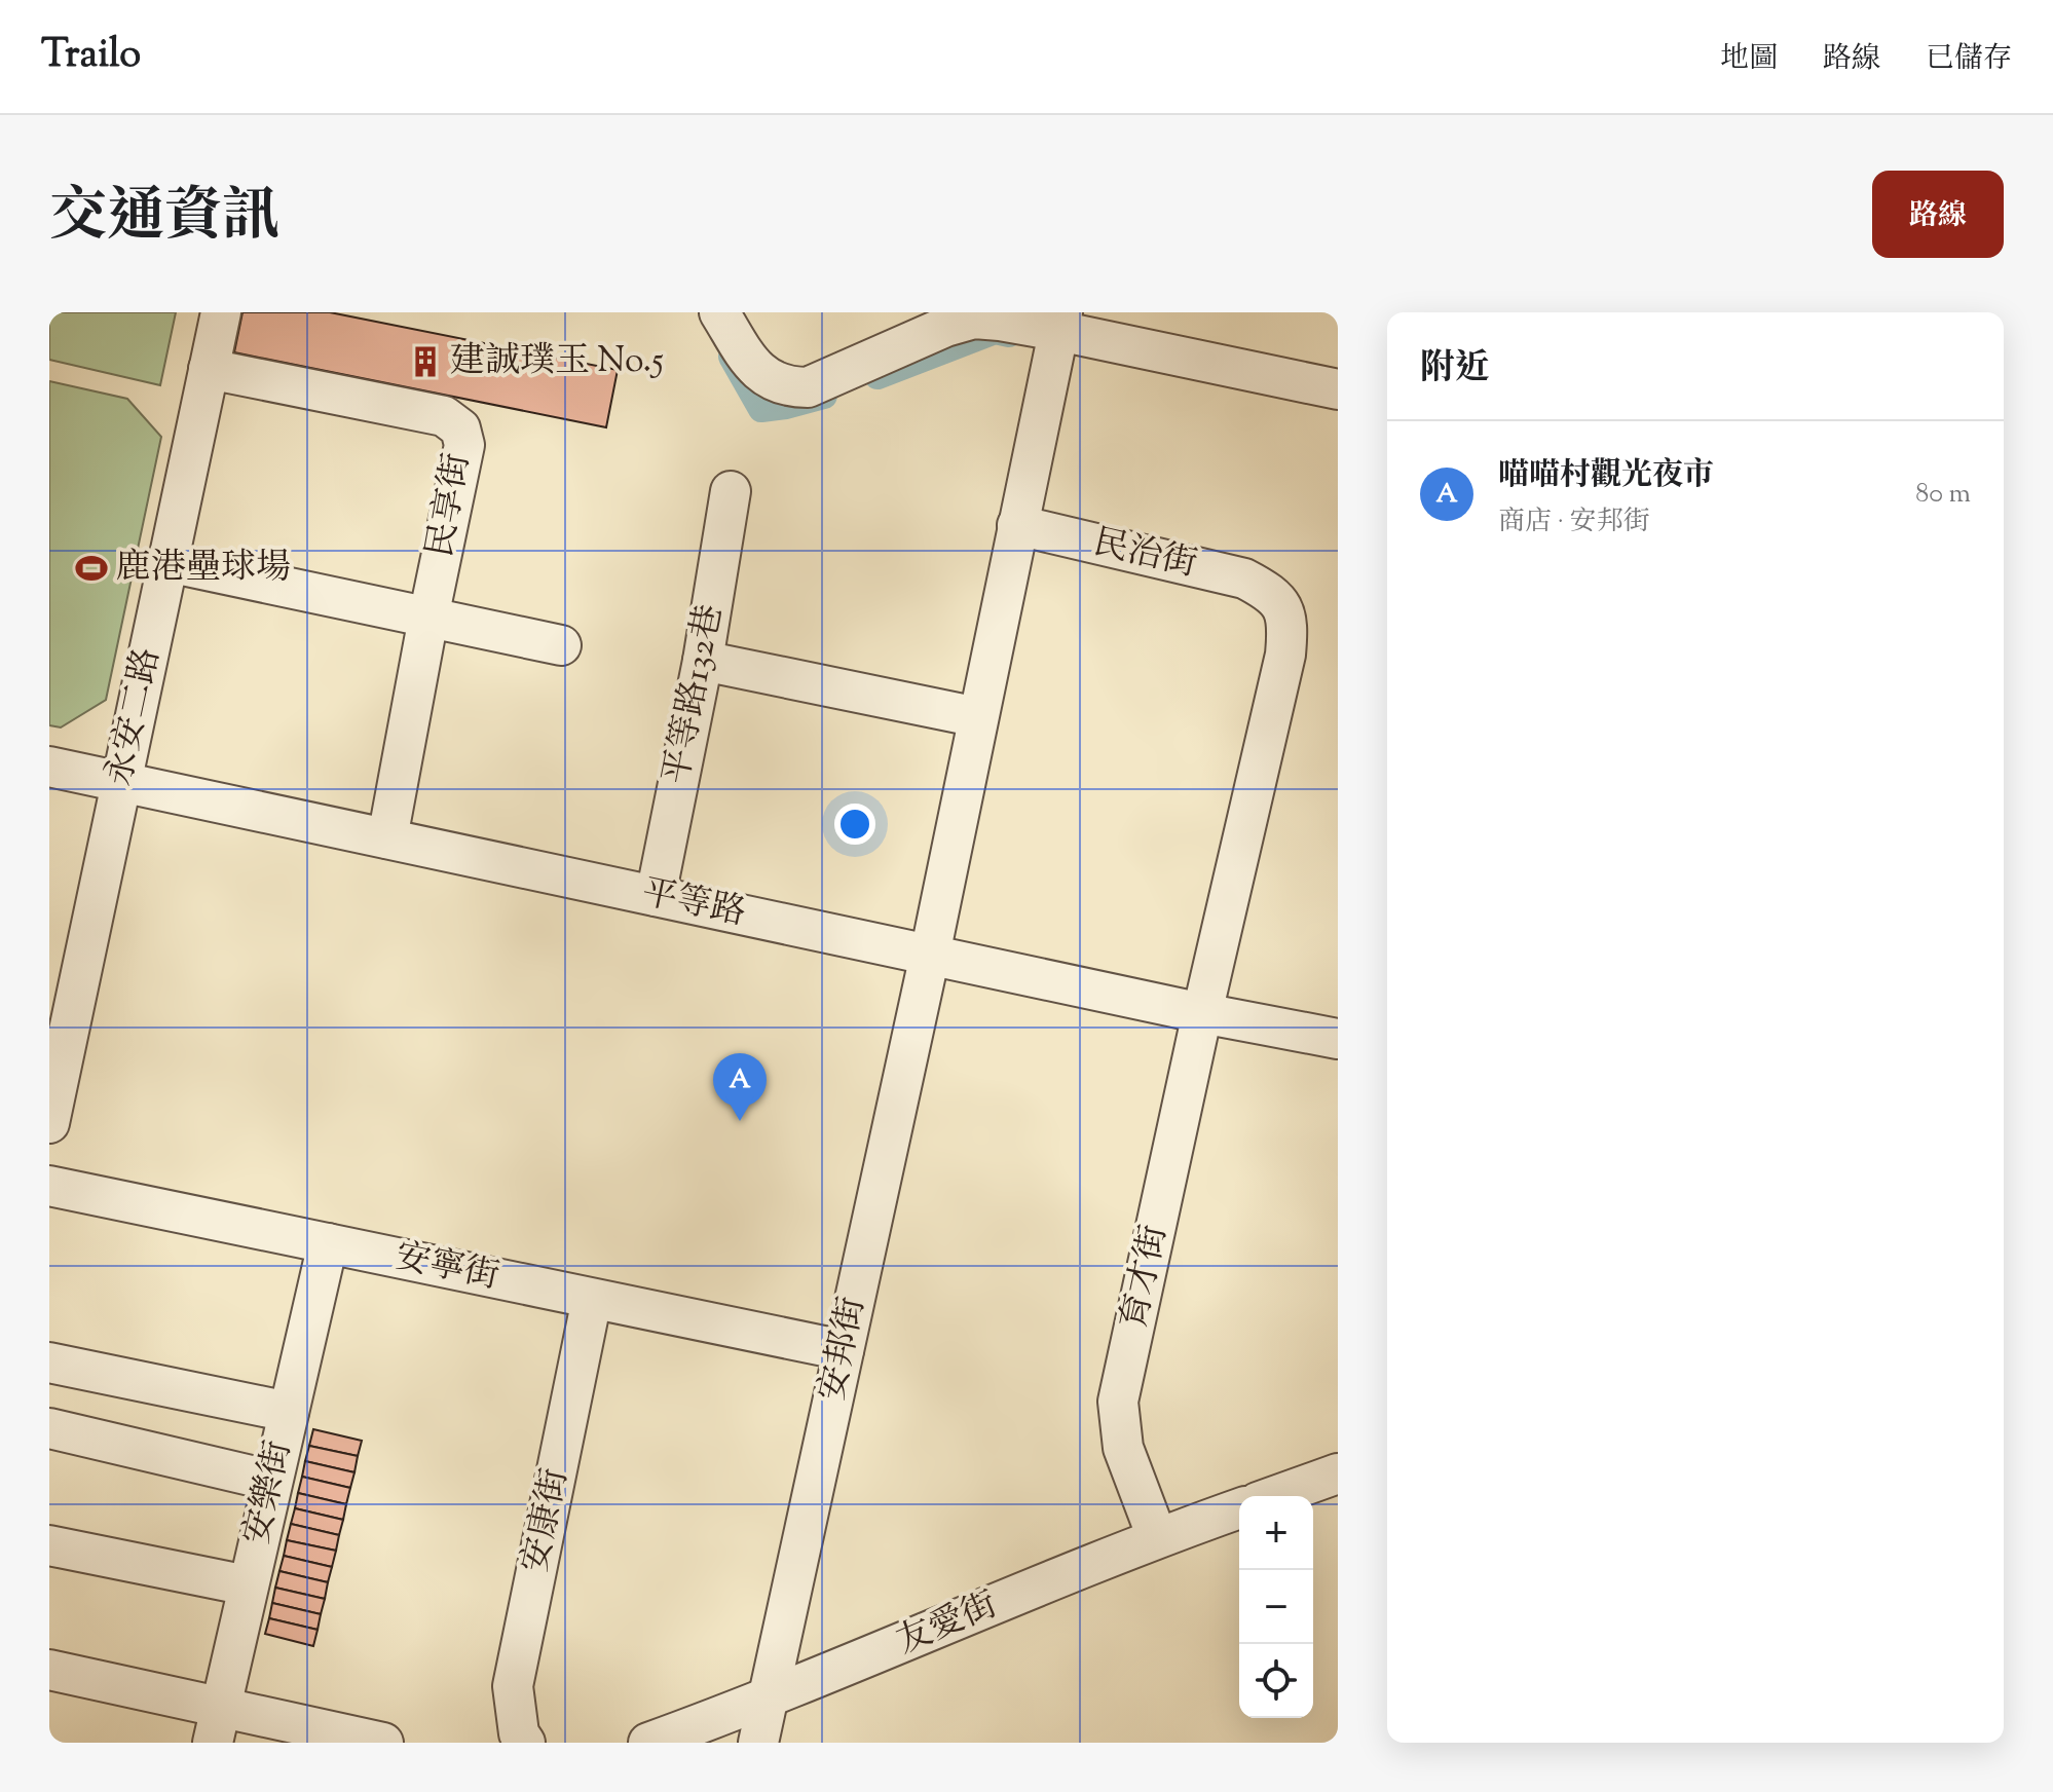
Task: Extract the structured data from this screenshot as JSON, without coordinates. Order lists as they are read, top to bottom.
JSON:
{
  "streets": {
    "street": [
      "民享街",
      "民治街",
      "平等路132巷",
      "永安二路",
      "平等路",
      "安寧街",
      "育才街",
      "安邦街",
      "安樂街",
      "安康街",
      "友愛街"
    ]
  },
  "crossings": [
    ["民享街", "永安二路"],
    ["民享街", "平等路"],
    ["民治街", "平等路"],
    ["民治街", "育才街"],
    ["平等路132巷", "平等路"],
    ["永安二路", "平等路"],
    ["平等路", "育才街"],
    ["平等路", "安邦街"],
    ["安寧街", "安邦街"],
    ["安寧街", "安樂街"],
    ["安寧街", "安康街"],
    ["育才街", "友愛街"],
    ["安邦街", "友愛街"]
  ],
  "places": {
    "building": ["建誠璞玉 No.5"],
    "sports": ["鹿港壘球場"]
  },
  "page": {
    "header": "Trailo",
    "nav": ["地圖", "路線", "已儲存"],
    "title": "交通資訊",
    "buttons": "路線",
    "heading": "附近",
    "list": [
      {
        "mark": "A",
        "name": "喵喵村觀光夜市",
        "note": "商店 · 安邦街",
        "value": "80 m"
      }
    ],
    "pins": "A",
    "map_buttons": ["+", "−"]
  }
}
